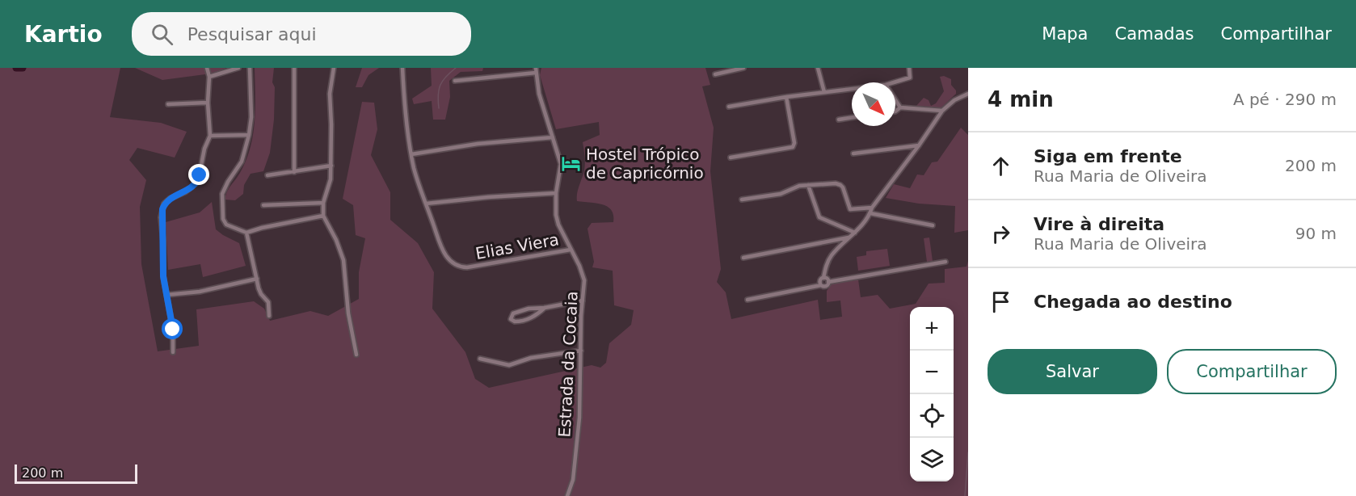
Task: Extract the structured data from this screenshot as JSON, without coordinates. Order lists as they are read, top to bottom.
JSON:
{
  "streets": {
    "street": ["Estrada da Cocaia"]
  },
  "places": {
    "hotel": ["Hostel Trópico de Capricórnio"]
  },
  "scale_bar": "200 m",
  "north": "bottom right",
  "page": {
    "header": "Kartio",
    "search": "Pesquisar aqui",
    "nav": ["Mapa", "Camadas", "Compartilhar"],
    "heading": ["4 min", "A pé · 290 m"],
    "list": [
      ["Siga em frente", "Rua Maria de Oliveira", "200 m"],
      ["Vire à direita", "Rua Maria de Oliveira", "90 m"],
      "Chegada ao destino"
    ],
    "map_buttons": ["+", "−"],
    "buttons": ["Salvar", "Compartilhar"],
    "scale": "200 m"
  }
}
